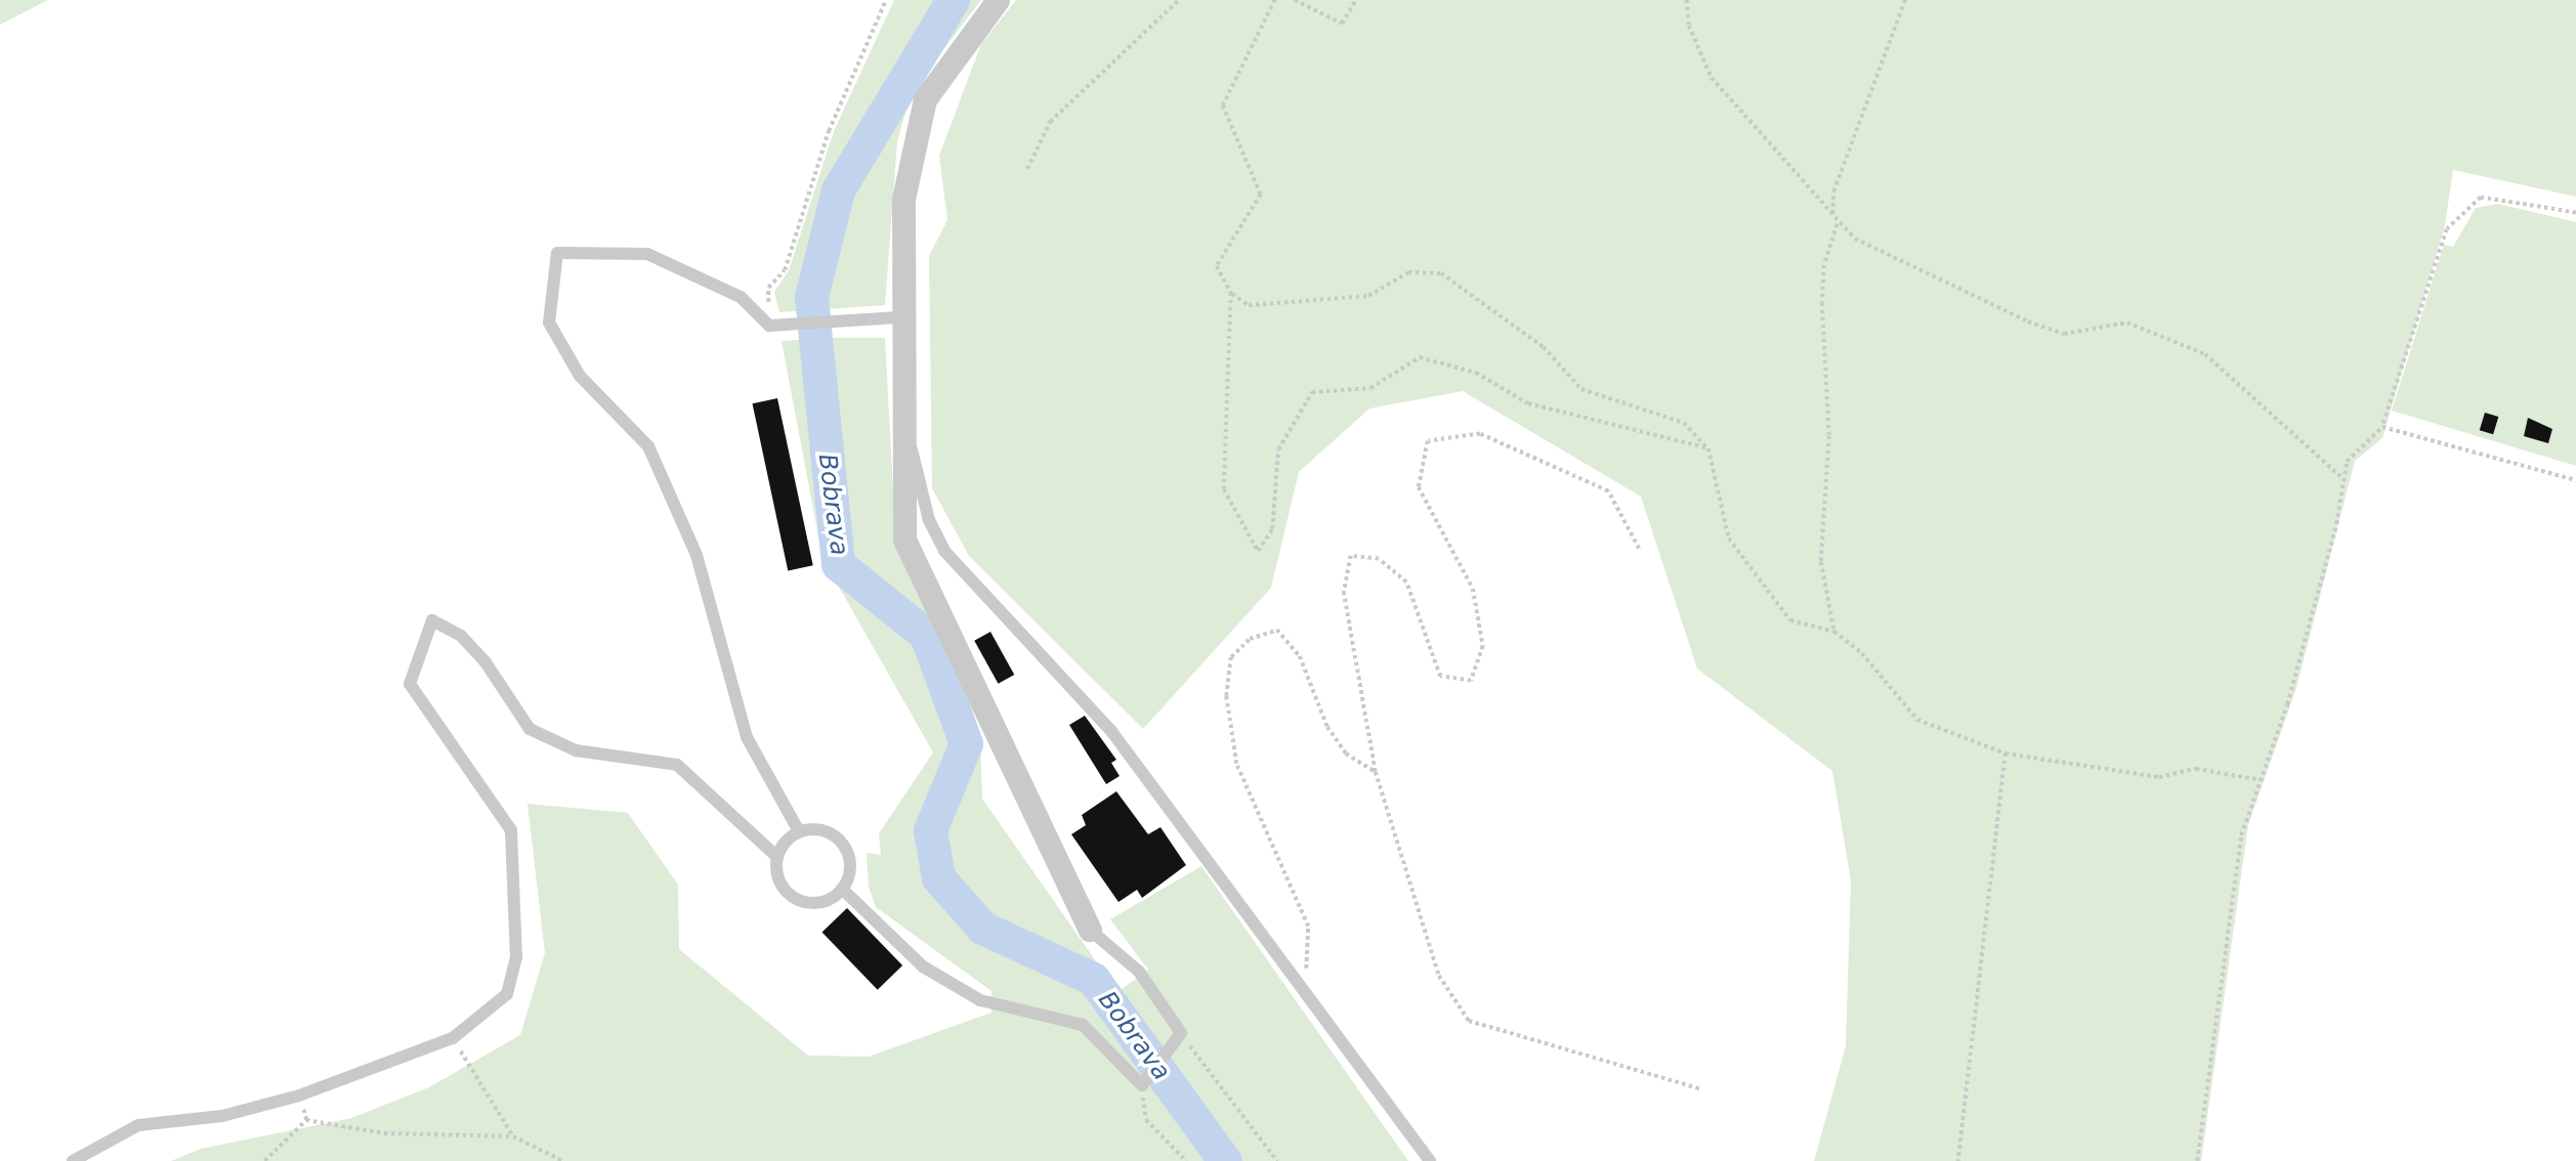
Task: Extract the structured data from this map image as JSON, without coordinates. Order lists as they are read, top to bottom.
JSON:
{
  "water": ["Bobrava"]
}
